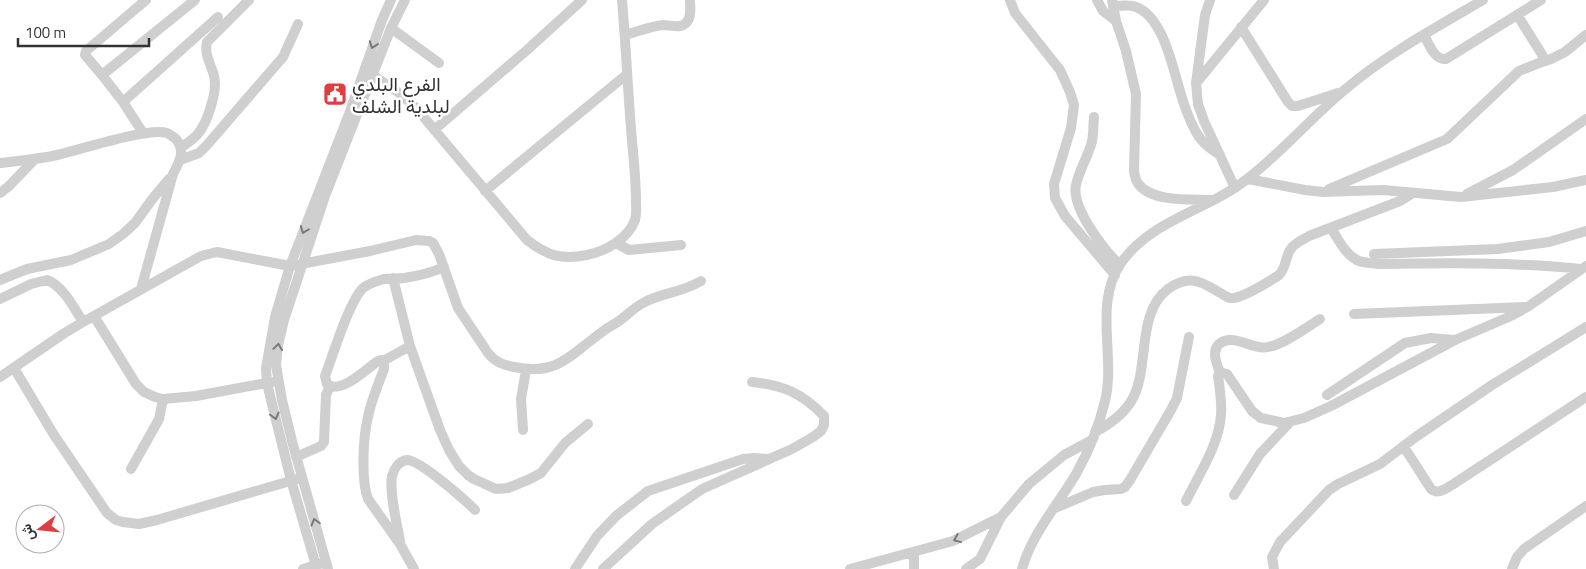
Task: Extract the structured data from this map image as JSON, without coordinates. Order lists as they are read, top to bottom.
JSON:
{
  "places": {
    "public building": ["الفرع البلدي لبلدية الشلف"]
  },
  "scale_bar": "100 m",
  "north": "left"
}
